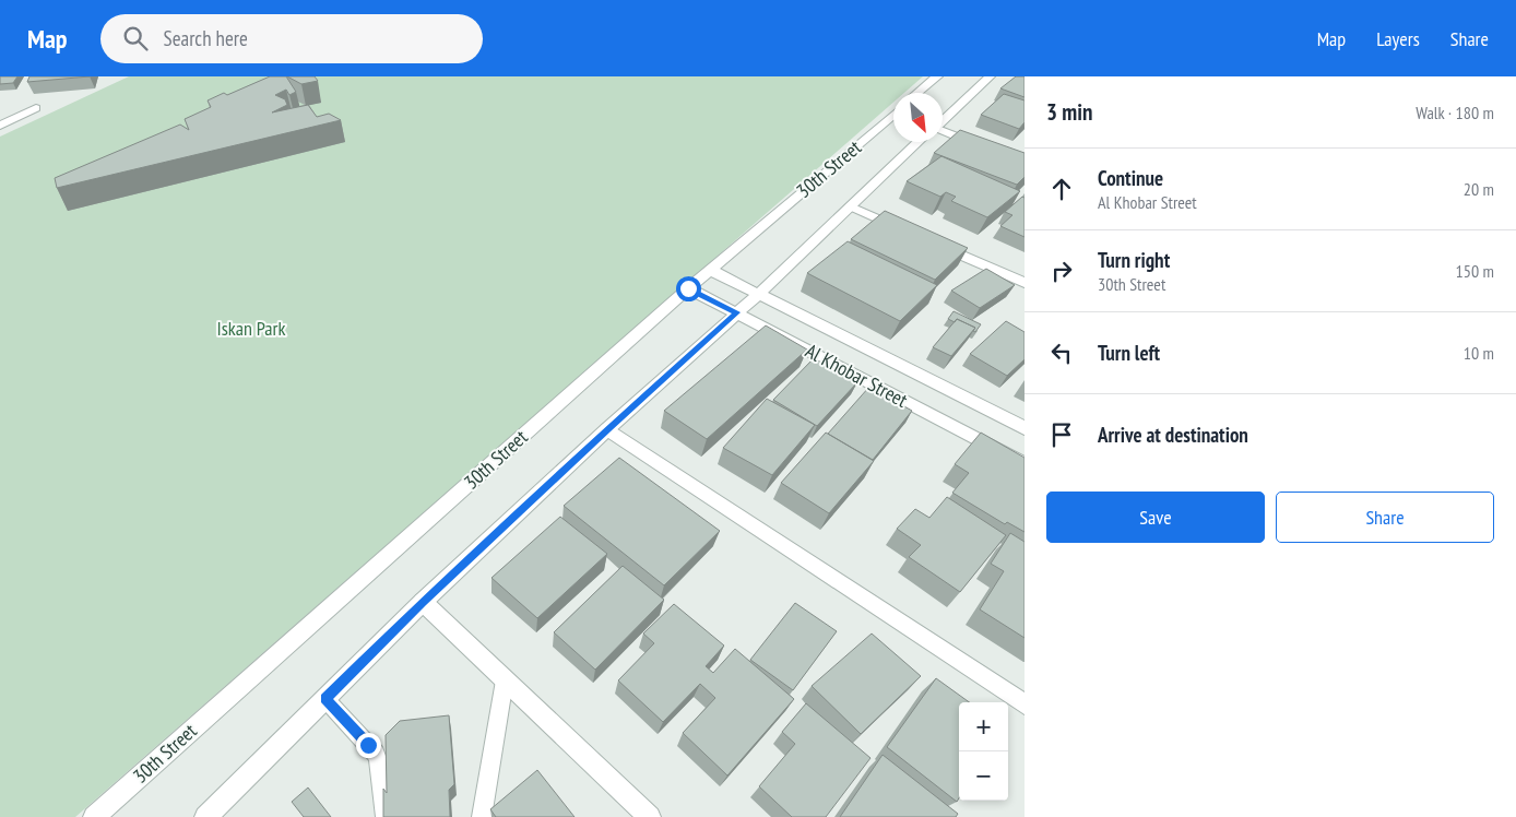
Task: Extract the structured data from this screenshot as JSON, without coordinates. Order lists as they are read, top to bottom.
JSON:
{
  "streets": {
    "street": ["30th Street", "Al Khobar Street"]
  },
  "crossings": [
    ["30th Street", "Al Khobar Street"]
  ],
  "parks": ["Iskan Park"],
  "north": "bottom right",
  "page": {
    "header": "Map",
    "search": "Search here",
    "nav": ["Map", "Layers", "Share"],
    "heading": ["3 min", "Walk · 180 m"],
    "list": [
      ["Continue", "Al Khobar Street", "20 m"],
      ["Turn right", "30th Street", "150 m"],
      ["Turn left", "10 m"],
      "Arrive at destination"
    ],
    "buttons": ["Save", "Share"],
    "map_buttons": ["+", "−"]
  }
}
